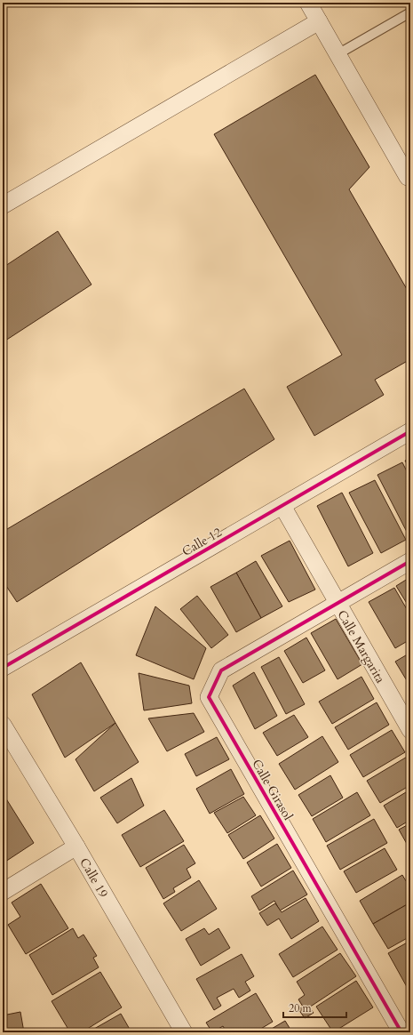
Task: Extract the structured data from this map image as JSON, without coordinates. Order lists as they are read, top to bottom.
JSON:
{
  "streets": {
    "street": [
      "Calle 12",
      "Calle Margarita",
      "Calle Girasol",
      "Calle 19"
    ]
  },
  "crossings": [
    ["Calle 12", "Calle Margarita"],
    ["Calle Margarita", "Calle Girasol"]
  ],
  "scale_bar": "20 m"
}
